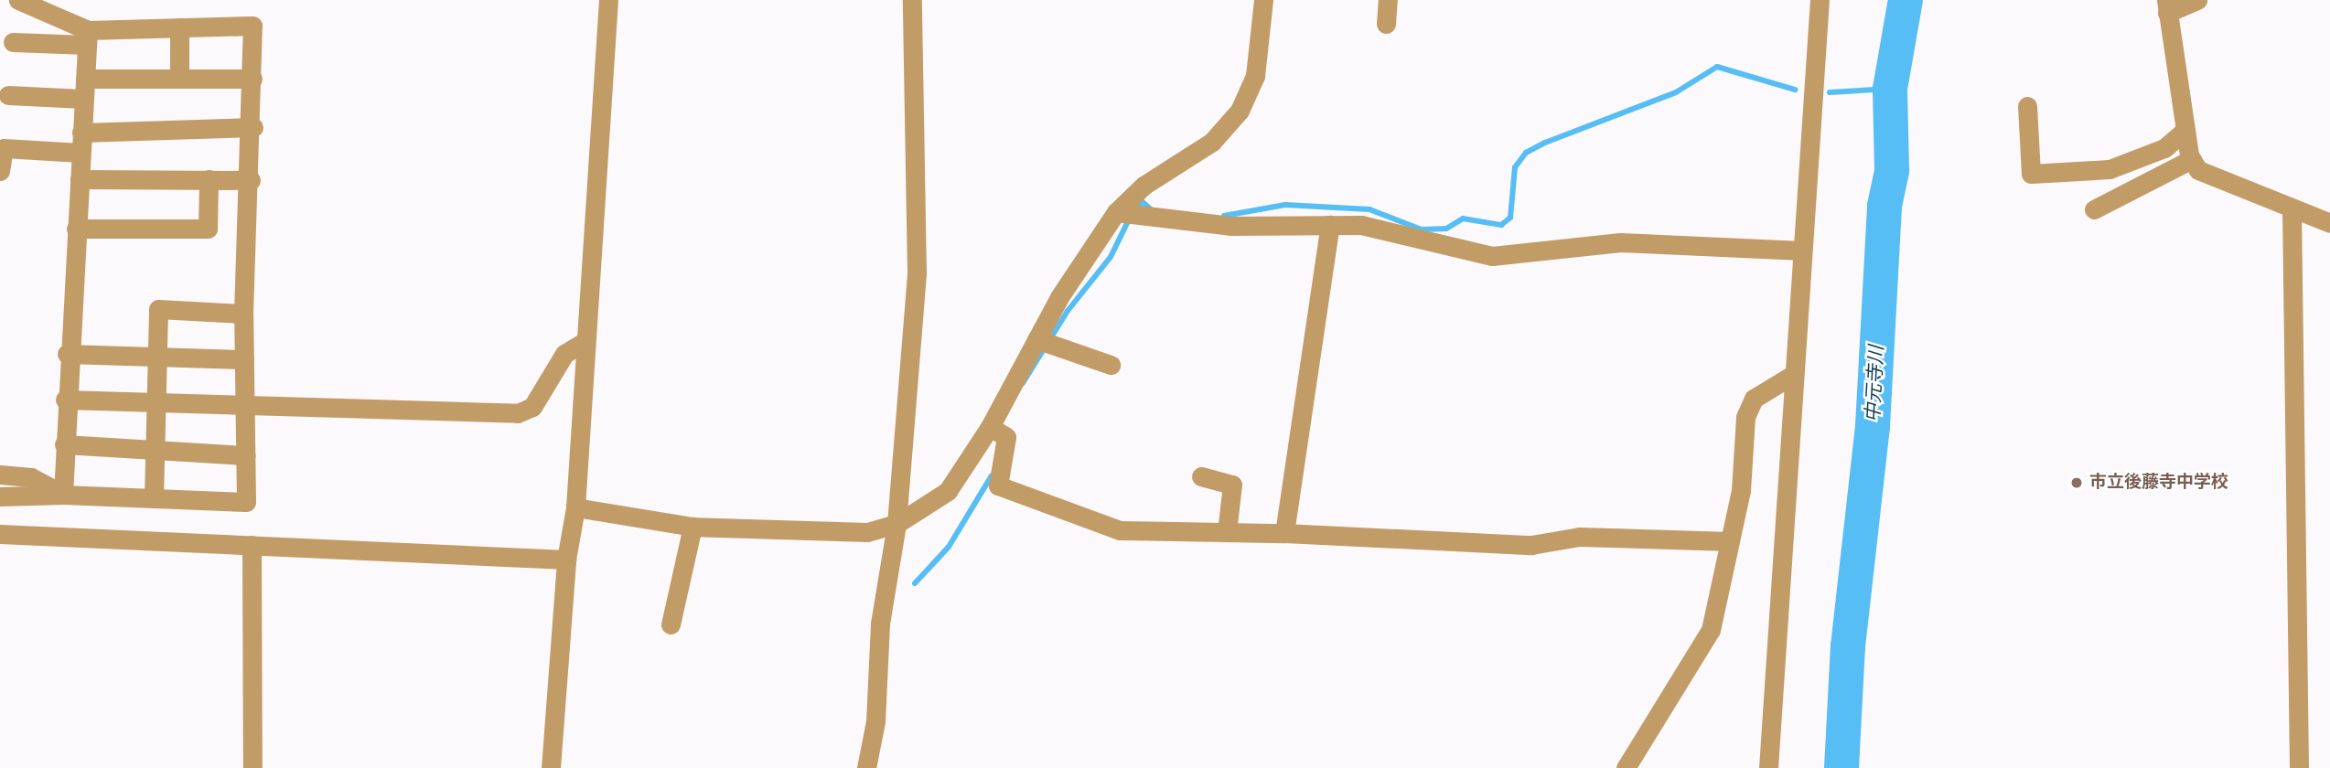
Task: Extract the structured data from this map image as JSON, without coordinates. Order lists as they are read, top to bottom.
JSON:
{
  "water": ["中元寺川"],
  "places": ["市立後藤寺中学校"]
}
